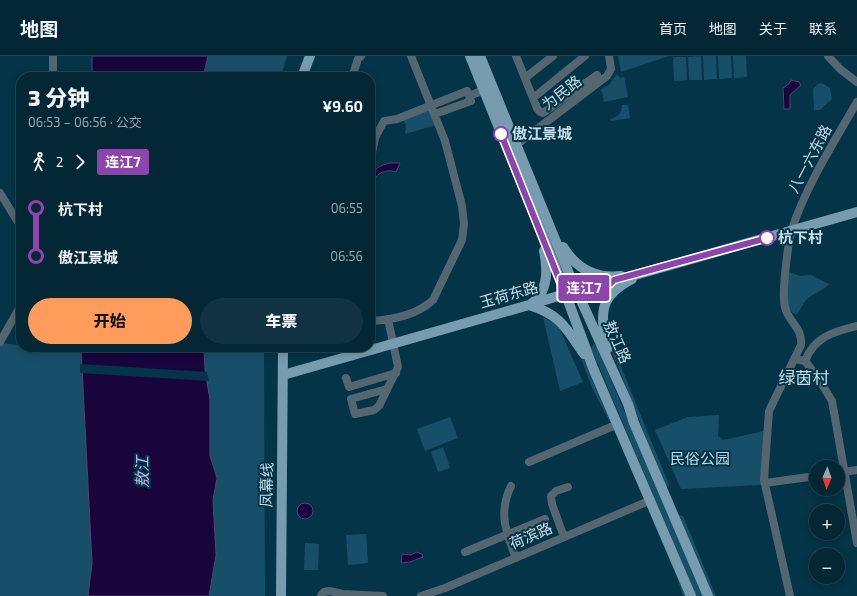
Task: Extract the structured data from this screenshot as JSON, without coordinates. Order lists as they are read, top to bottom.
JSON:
{
  "streets": {
    "main road": ["玉荷东路", "敖江路", "凤幕线"],
    "street": ["为民路", "八一六东路", "荷滨路"]
  },
  "crossings": [
    ["为民路", "敖江路"],
    ["玉荷东路", "敖江路"],
    ["玉荷东路", "凤幕线"],
    ["敖江路", "荷滨路"]
  ],
  "districts": ["绿茵村"],
  "water": ["敖江"],
  "parks": ["民俗公园"],
  "places": ["傲江景城", "杭下村"],
  "lines": ["bus line 连江7"],
  "north": "bottom",
  "page": {
    "header": "地图",
    "nav": [
      "首页",
      "地图",
      "关于",
      "联系"
    ],
    "on_map": "连江7",
    "heading": ["3 分钟", "06:53 – 06:56 · 公交", "¥9.60"],
    "legs": ["2", "连江7"],
    "list": [
      {
        "name": "杭下村",
        "value": "06:55"
      },
      {
        "name": "傲江景城",
        "value": "06:56"
      }
    ],
    "buttons": ["开始", "车票"],
    "map_buttons": ["+", "−"]
  }
}
